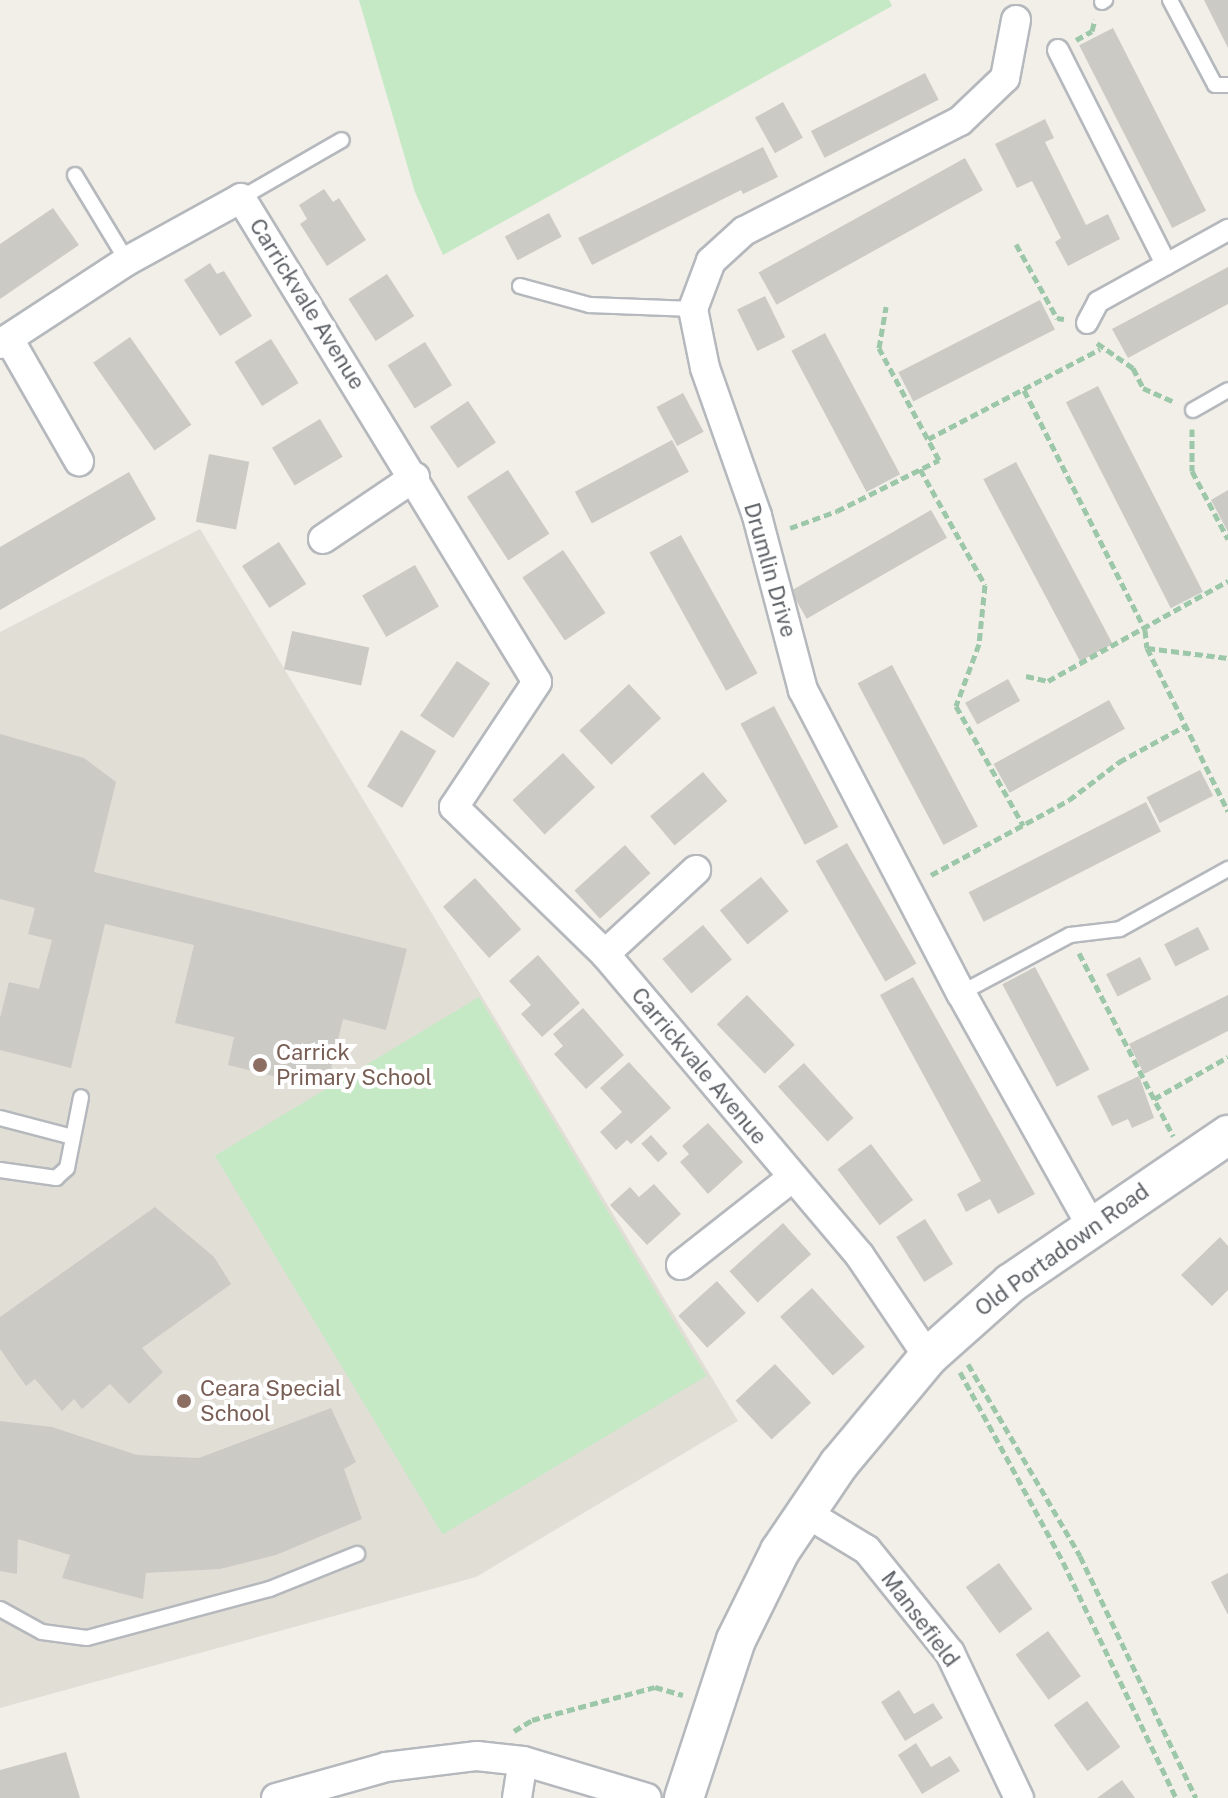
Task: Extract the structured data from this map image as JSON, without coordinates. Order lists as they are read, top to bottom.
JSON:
{
  "streets": {
    "main road": ["Old Portadown Road"],
    "street": ["Carrickvale Avenue", "Drumlin Drive", "Mansefield"]
  },
  "crossings": [
    ["Carrickvale Avenue", "Old Portadown Road"],
    ["Drumlin Drive", "Old Portadown Road"],
    ["Old Portadown Road", "Mansefield"]
  ],
  "places": ["Carrick Primary School", "Ceara Special School"]
}
